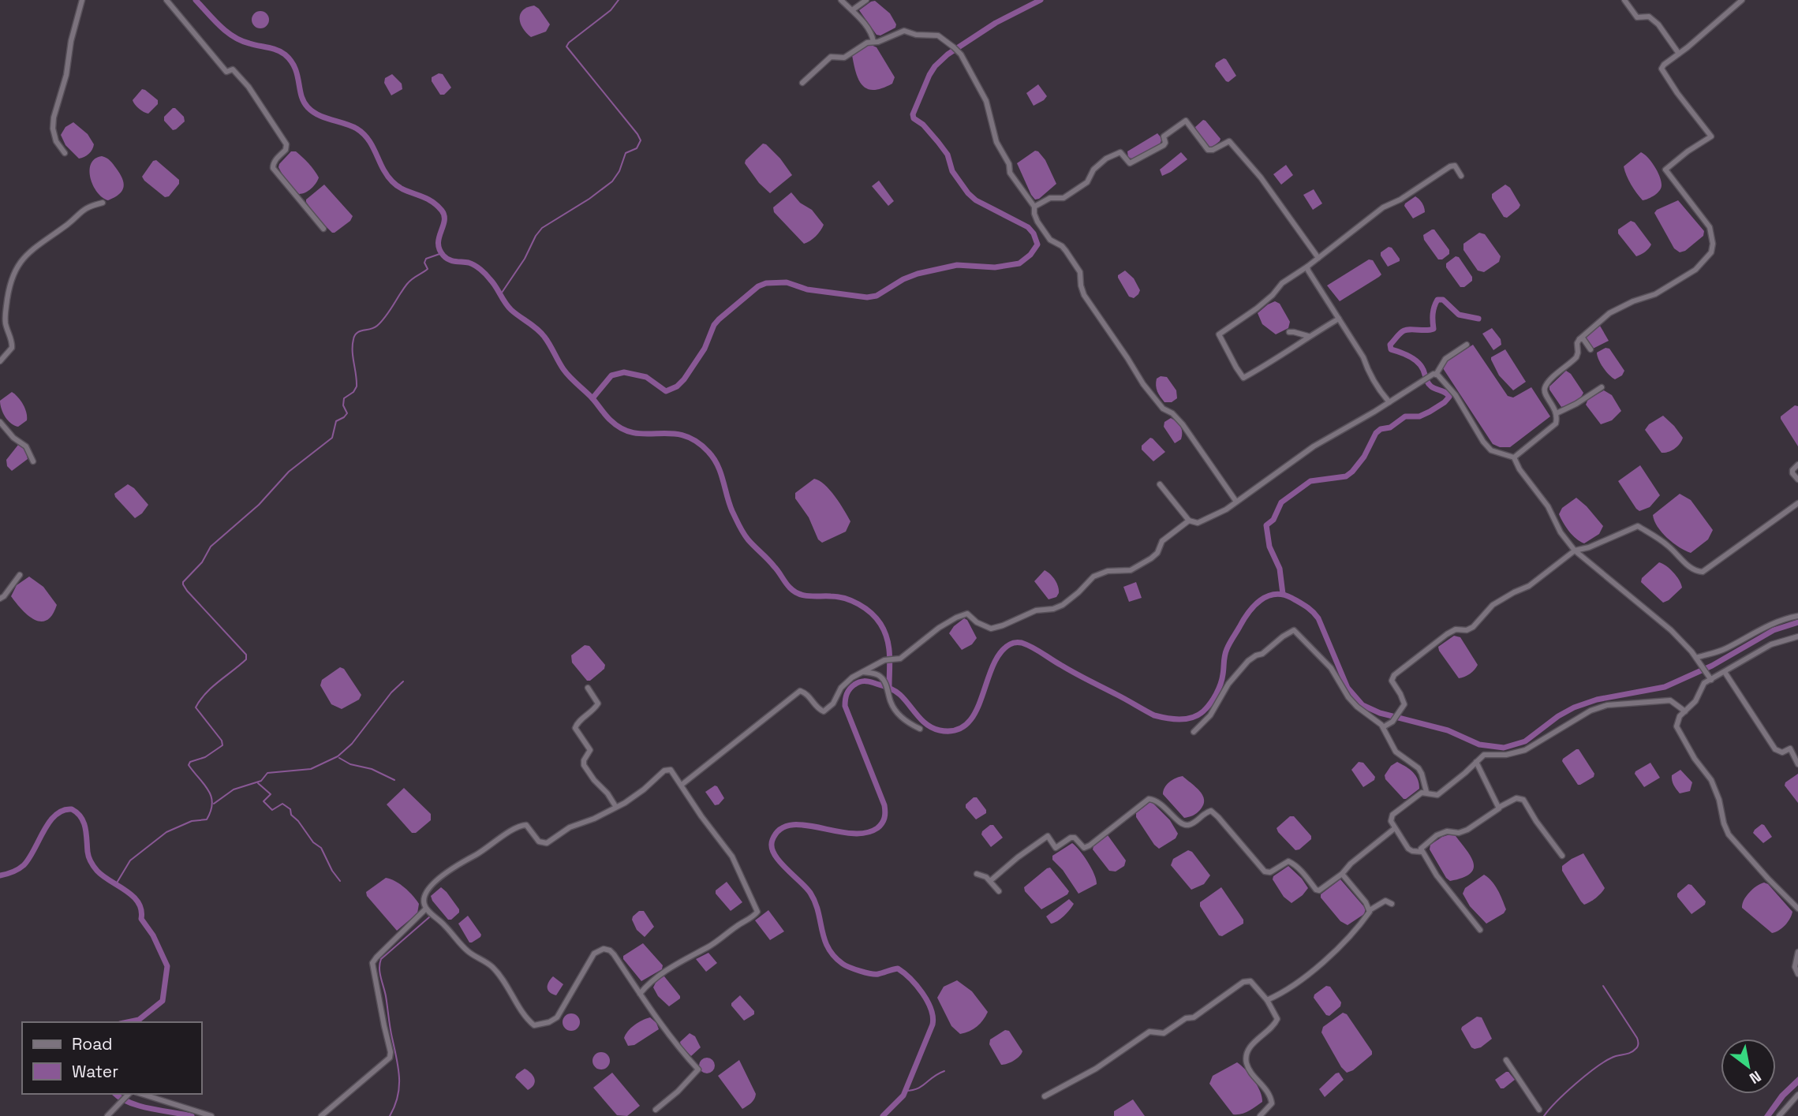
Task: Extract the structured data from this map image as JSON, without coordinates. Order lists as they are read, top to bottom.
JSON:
{
  "legend": ["Road", "Water"],
  "north": "bottom right"
}
